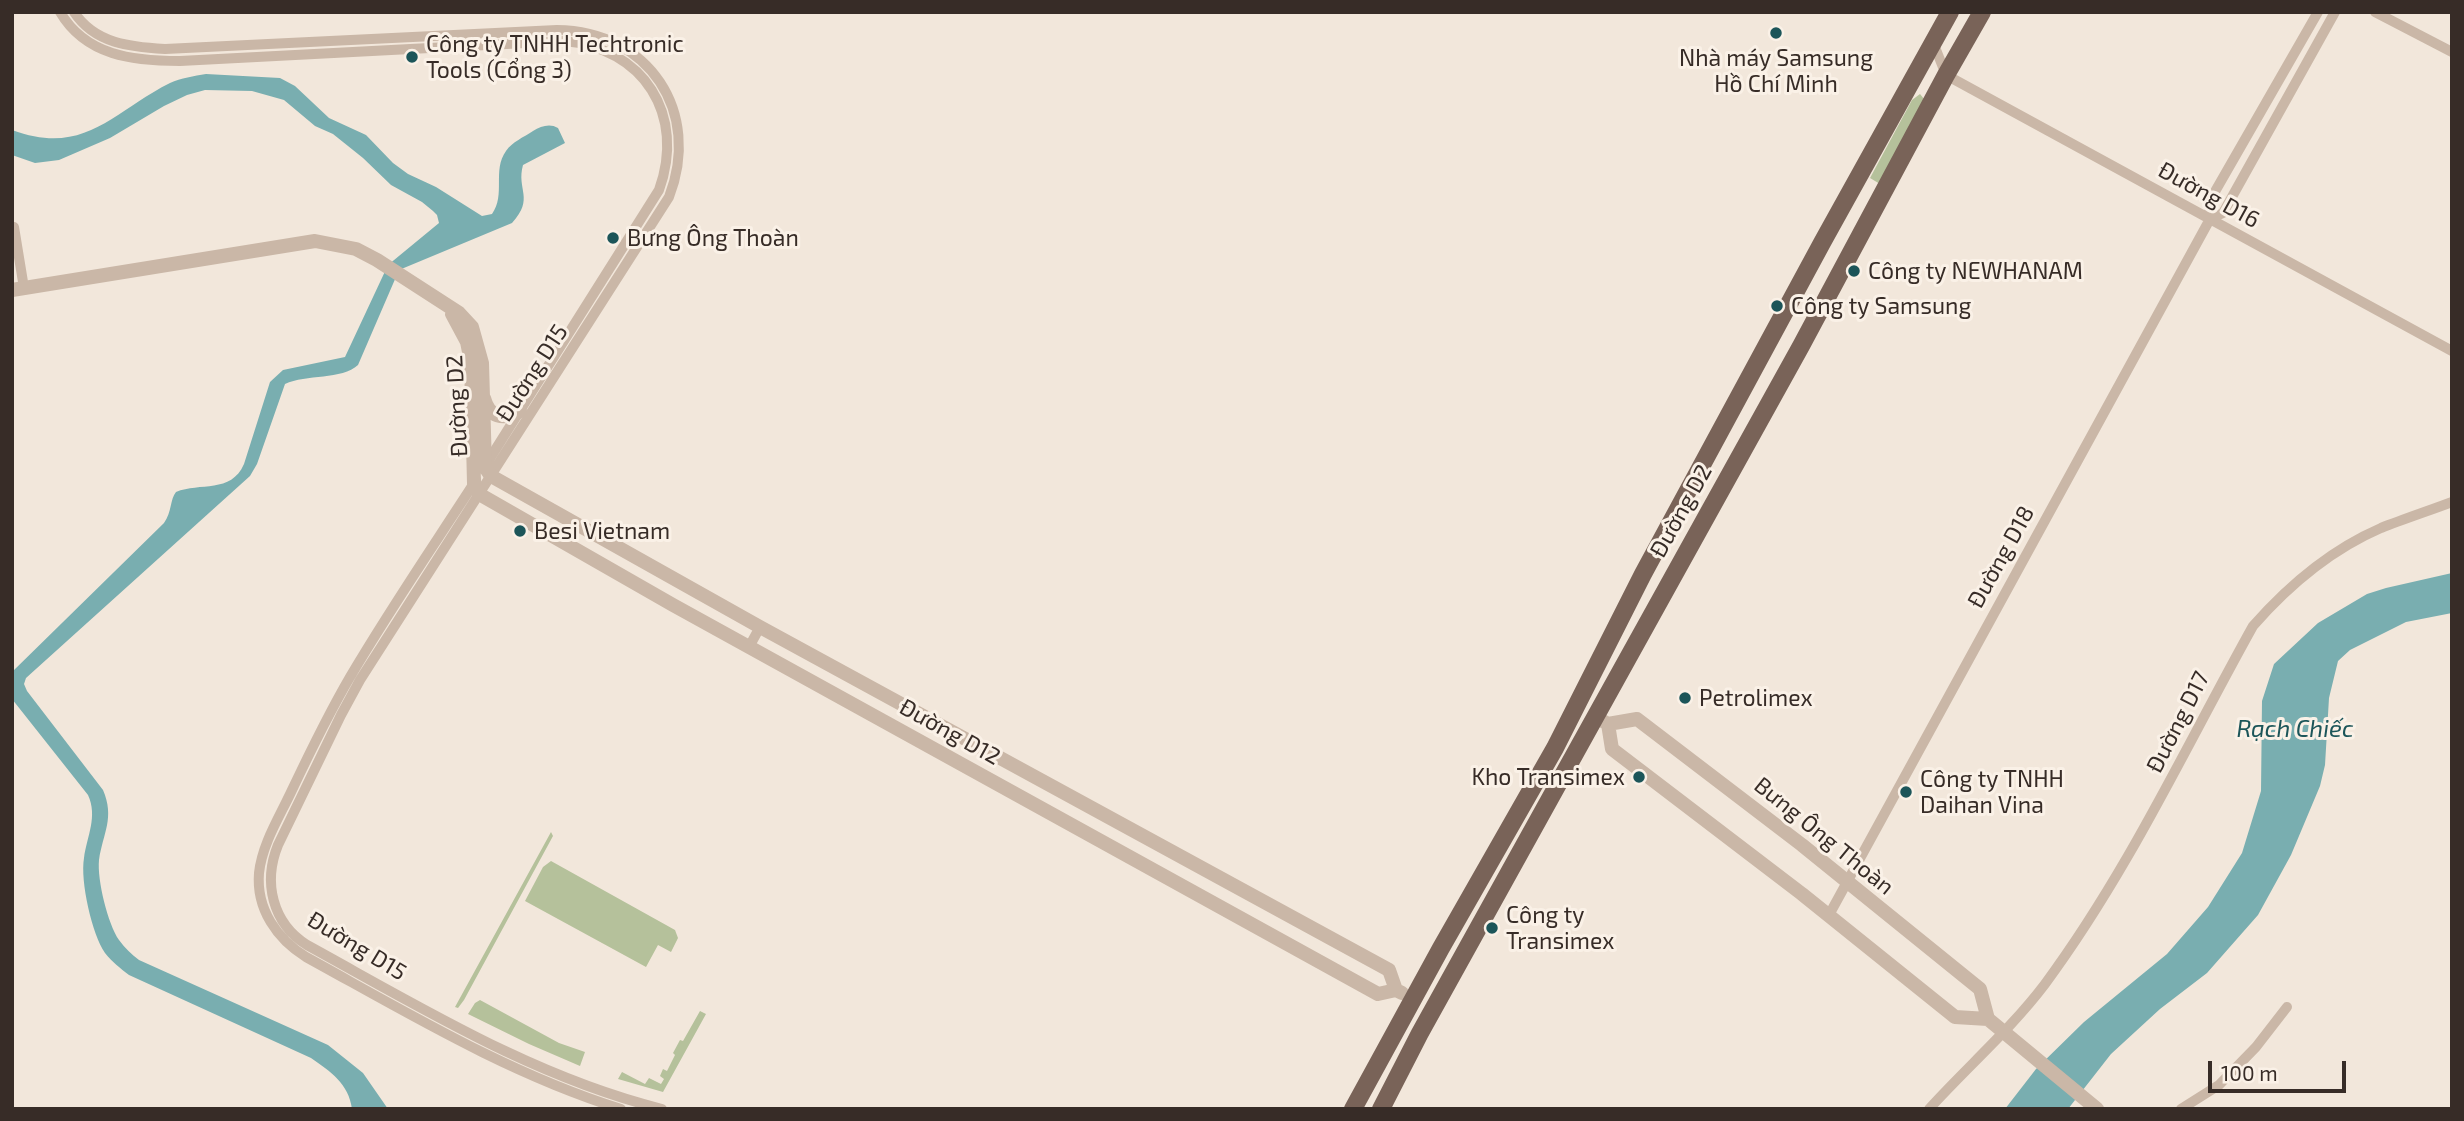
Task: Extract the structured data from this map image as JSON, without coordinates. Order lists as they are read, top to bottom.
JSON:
{
  "streets": {
    "main road": ["Đường D2"],
    "street": [
      "Đường D16",
      "Đường D15",
      "Đường D18",
      "Đường D17",
      "Đường D12",
      "Bưng Ông Thoàn"
    ]
  },
  "crossings": [
    ["Đường D16", "Đường D2"],
    ["Đường D16", "Đường D18"],
    ["Đường D15", "Đường D2"],
    ["Đường D15", "Đường D12"],
    ["Đường D2", "Đường D12"],
    ["Đường D2", "Bưng Ông Thoàn"],
    ["Đường D18", "Bưng Ông Thoàn"]
  ],
  "water": ["Rạch Chiếc"],
  "places": [
    "Nhà máy Samsung Hồ Chí Minh",
    "Công ty TNHH Techtronic Tools (Cổng 3)",
    "Bưng Ông Thoàn",
    "Công ty NEWHANAM",
    "Công ty Samsung",
    "Besi Vietnam",
    "Petrolimex",
    "Kho Transimex",
    "Công ty TNHH Daihan Vina",
    "Công ty Transimex"
  ],
  "scale_bar": "100 m"
}
